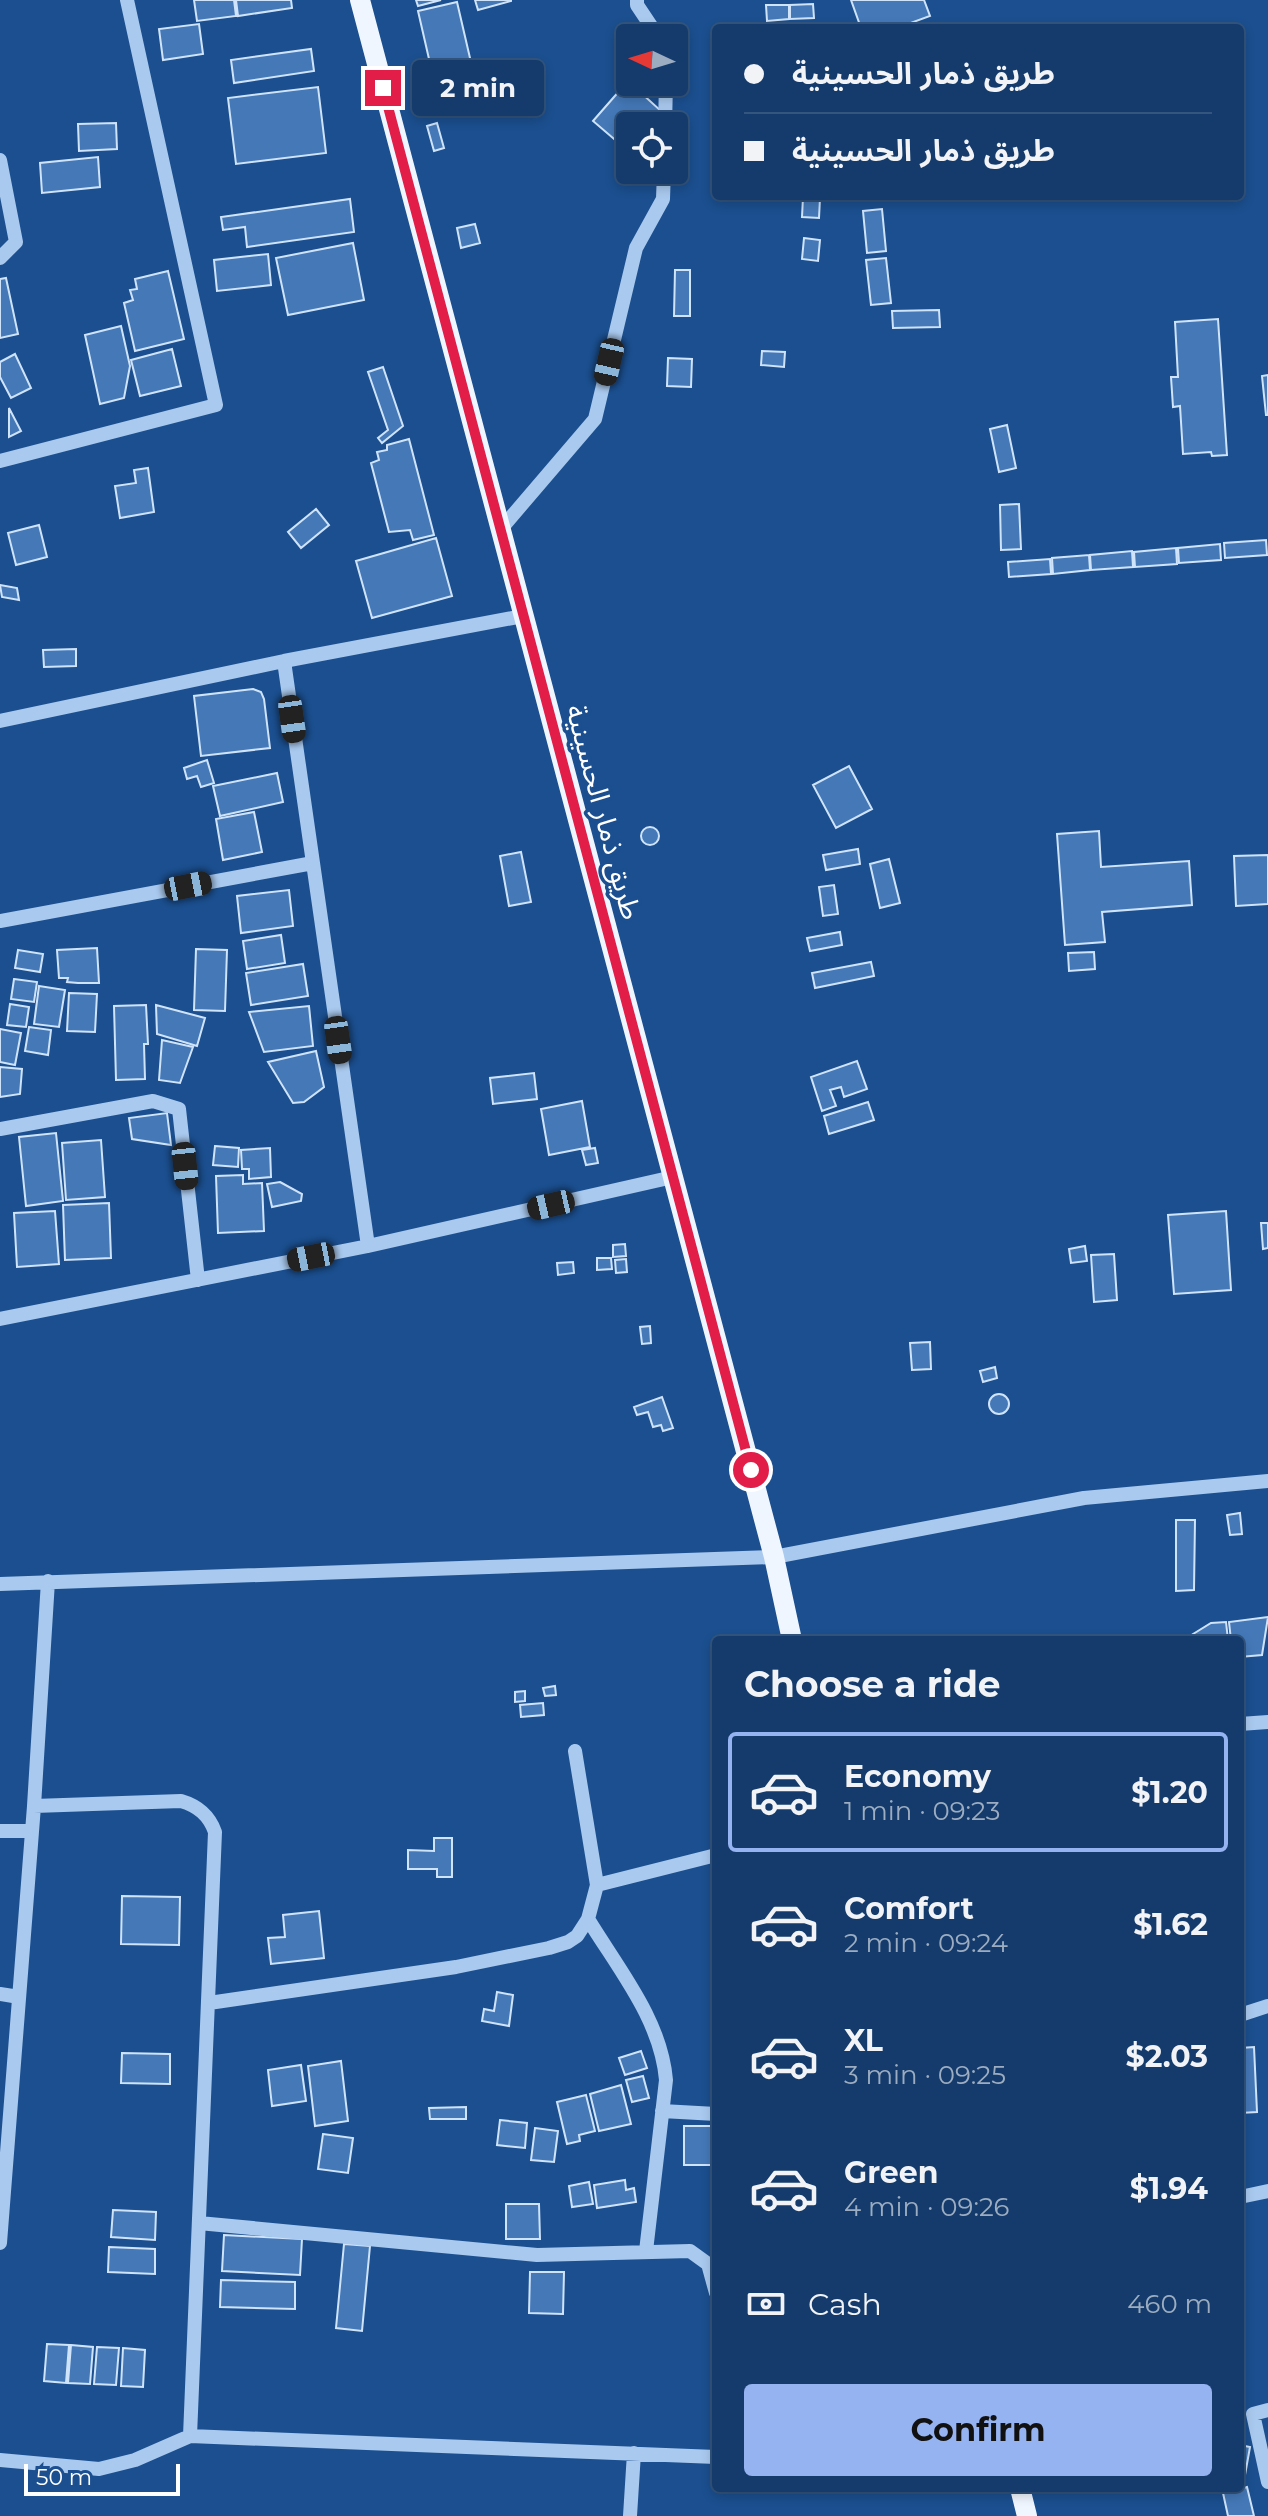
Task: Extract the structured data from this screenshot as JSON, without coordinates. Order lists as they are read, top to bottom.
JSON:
{
  "streets": {
    "main road": ["طريق ذمار الحسينية"]
  },
  "scale_bar": "50 m",
  "north": "left",
  "page": {
    "banner": ["طريق ذمار الحسينية", "طريق ذمار الحسينية"],
    "bubble": "2 min",
    "heading": "Choose a ride",
    "list": [
      {
        "name": "Economy",
        "note": "1 min · 09:23",
        "value": "$1.20"
      },
      {
        "name": "Comfort",
        "note": "2 min · 09:24",
        "value": "$1.62"
      },
      {
        "name": "XL",
        "note": "3 min · 09:25",
        "value": "$2.03"
      },
      {
        "name": "Green",
        "note": "4 min · 09:26",
        "value": "$1.94"
      }
    ],
    "pay": ["Cash", "460 m"],
    "buttons": "Confirm",
    "scale": "50 m"
  }
}
